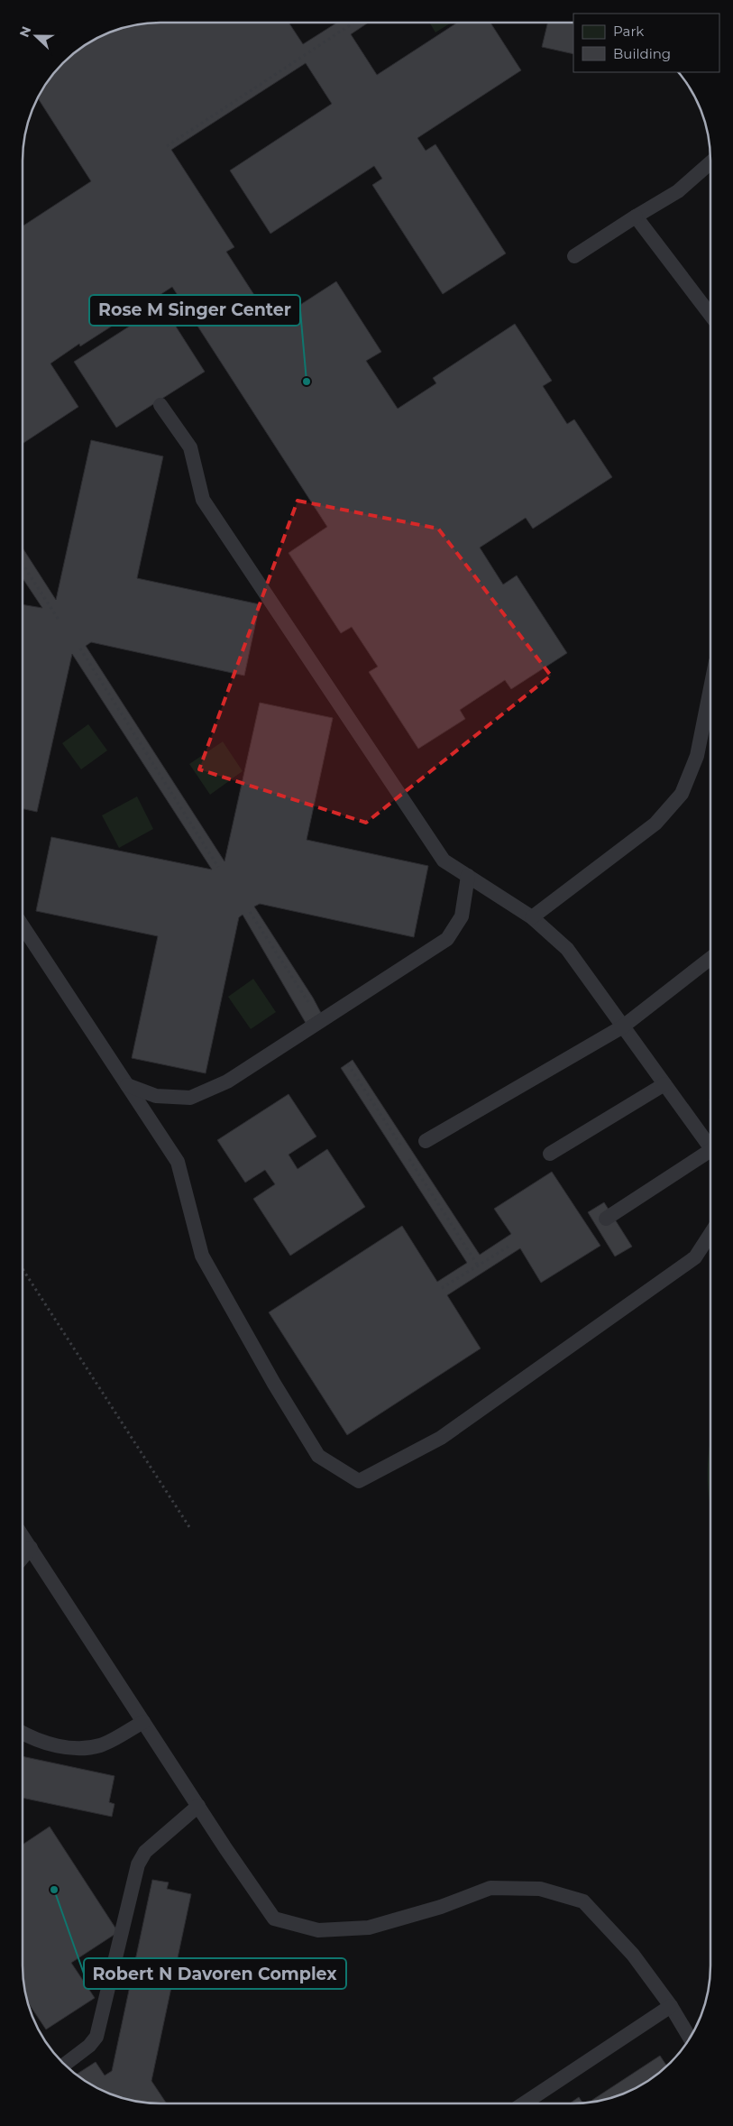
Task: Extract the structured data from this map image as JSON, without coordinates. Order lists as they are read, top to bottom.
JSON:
{
  "places": ["Rose M Singer Center", "Robert N Davoren Complex"],
  "legend": ["Park", "Building"],
  "north": "left"
}
